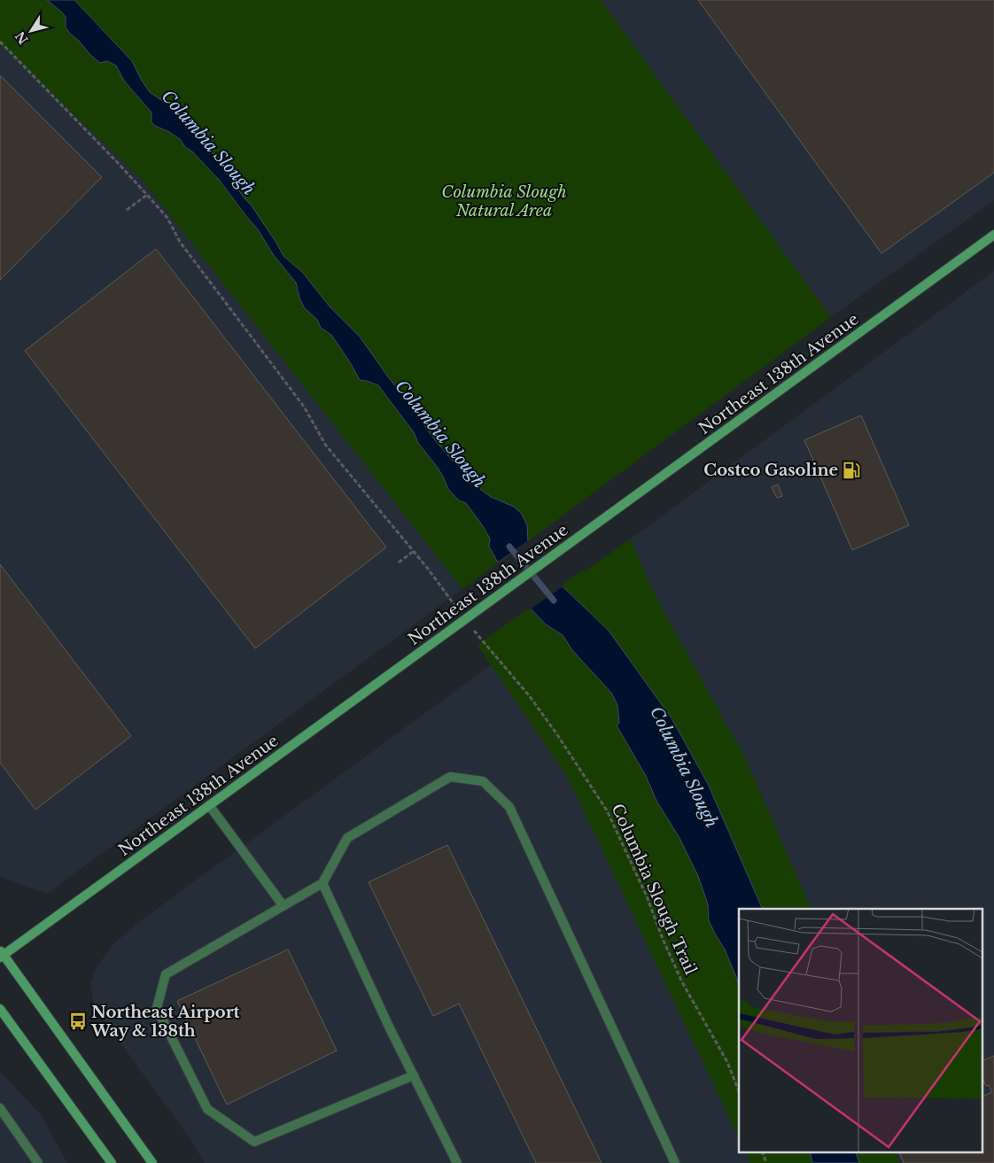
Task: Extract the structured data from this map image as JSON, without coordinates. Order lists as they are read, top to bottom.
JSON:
{
  "streets": {
    "street": ["Northeast 138th Avenue"],
    "path": ["Columbia Slough Trail"]
  },
  "crossings": [
    ["Northeast 138th Avenue", "Columbia Slough Trail"]
  ],
  "water": ["Columbia Slough"],
  "parks": ["Columbia Slough Natural Area"],
  "places": {
    "fuel station": ["Costco Gasoline"],
    "bus stop": ["Northeast Airport Way & 138th"]
  },
  "north": "bottom left"
}
